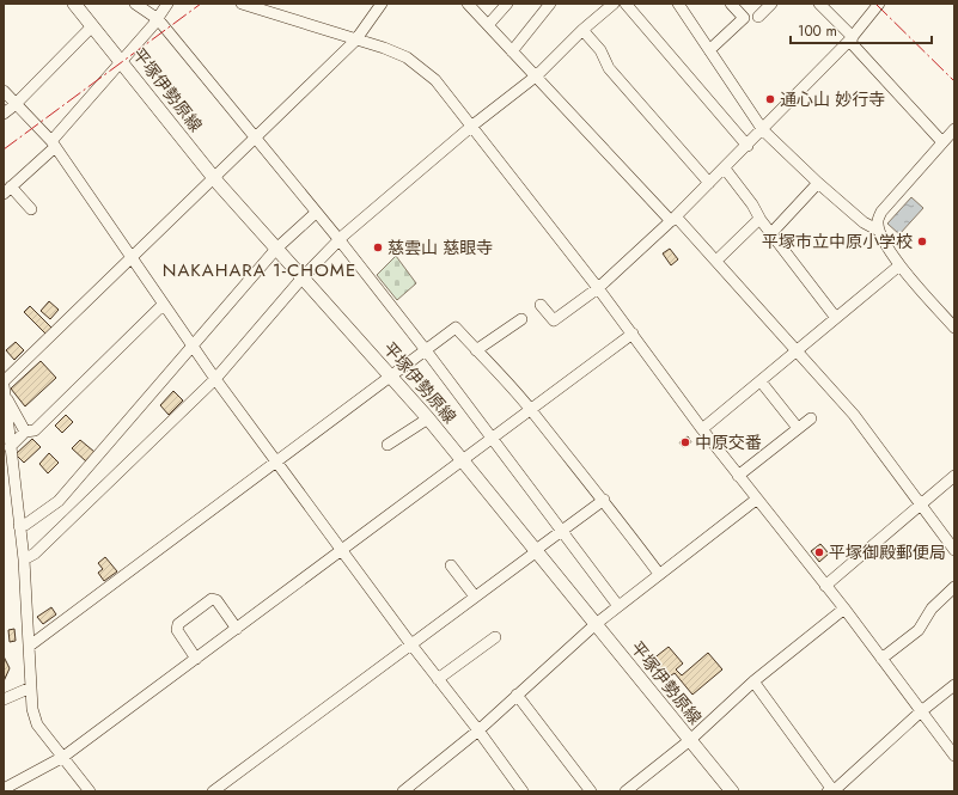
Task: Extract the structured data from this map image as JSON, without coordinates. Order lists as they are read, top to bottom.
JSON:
{
  "streets": {
    "main road": ["平塚伊勢原線"]
  },
  "districts": ["NAKAHARA 1-CHOME"],
  "places": [
    "通心山 妙行寺",
    "平塚市立中原小学校",
    "慈雲山 慈眼寺",
    "中原交番",
    "平塚御殿郵便局"
  ],
  "scale_bar": "100 m"
}
